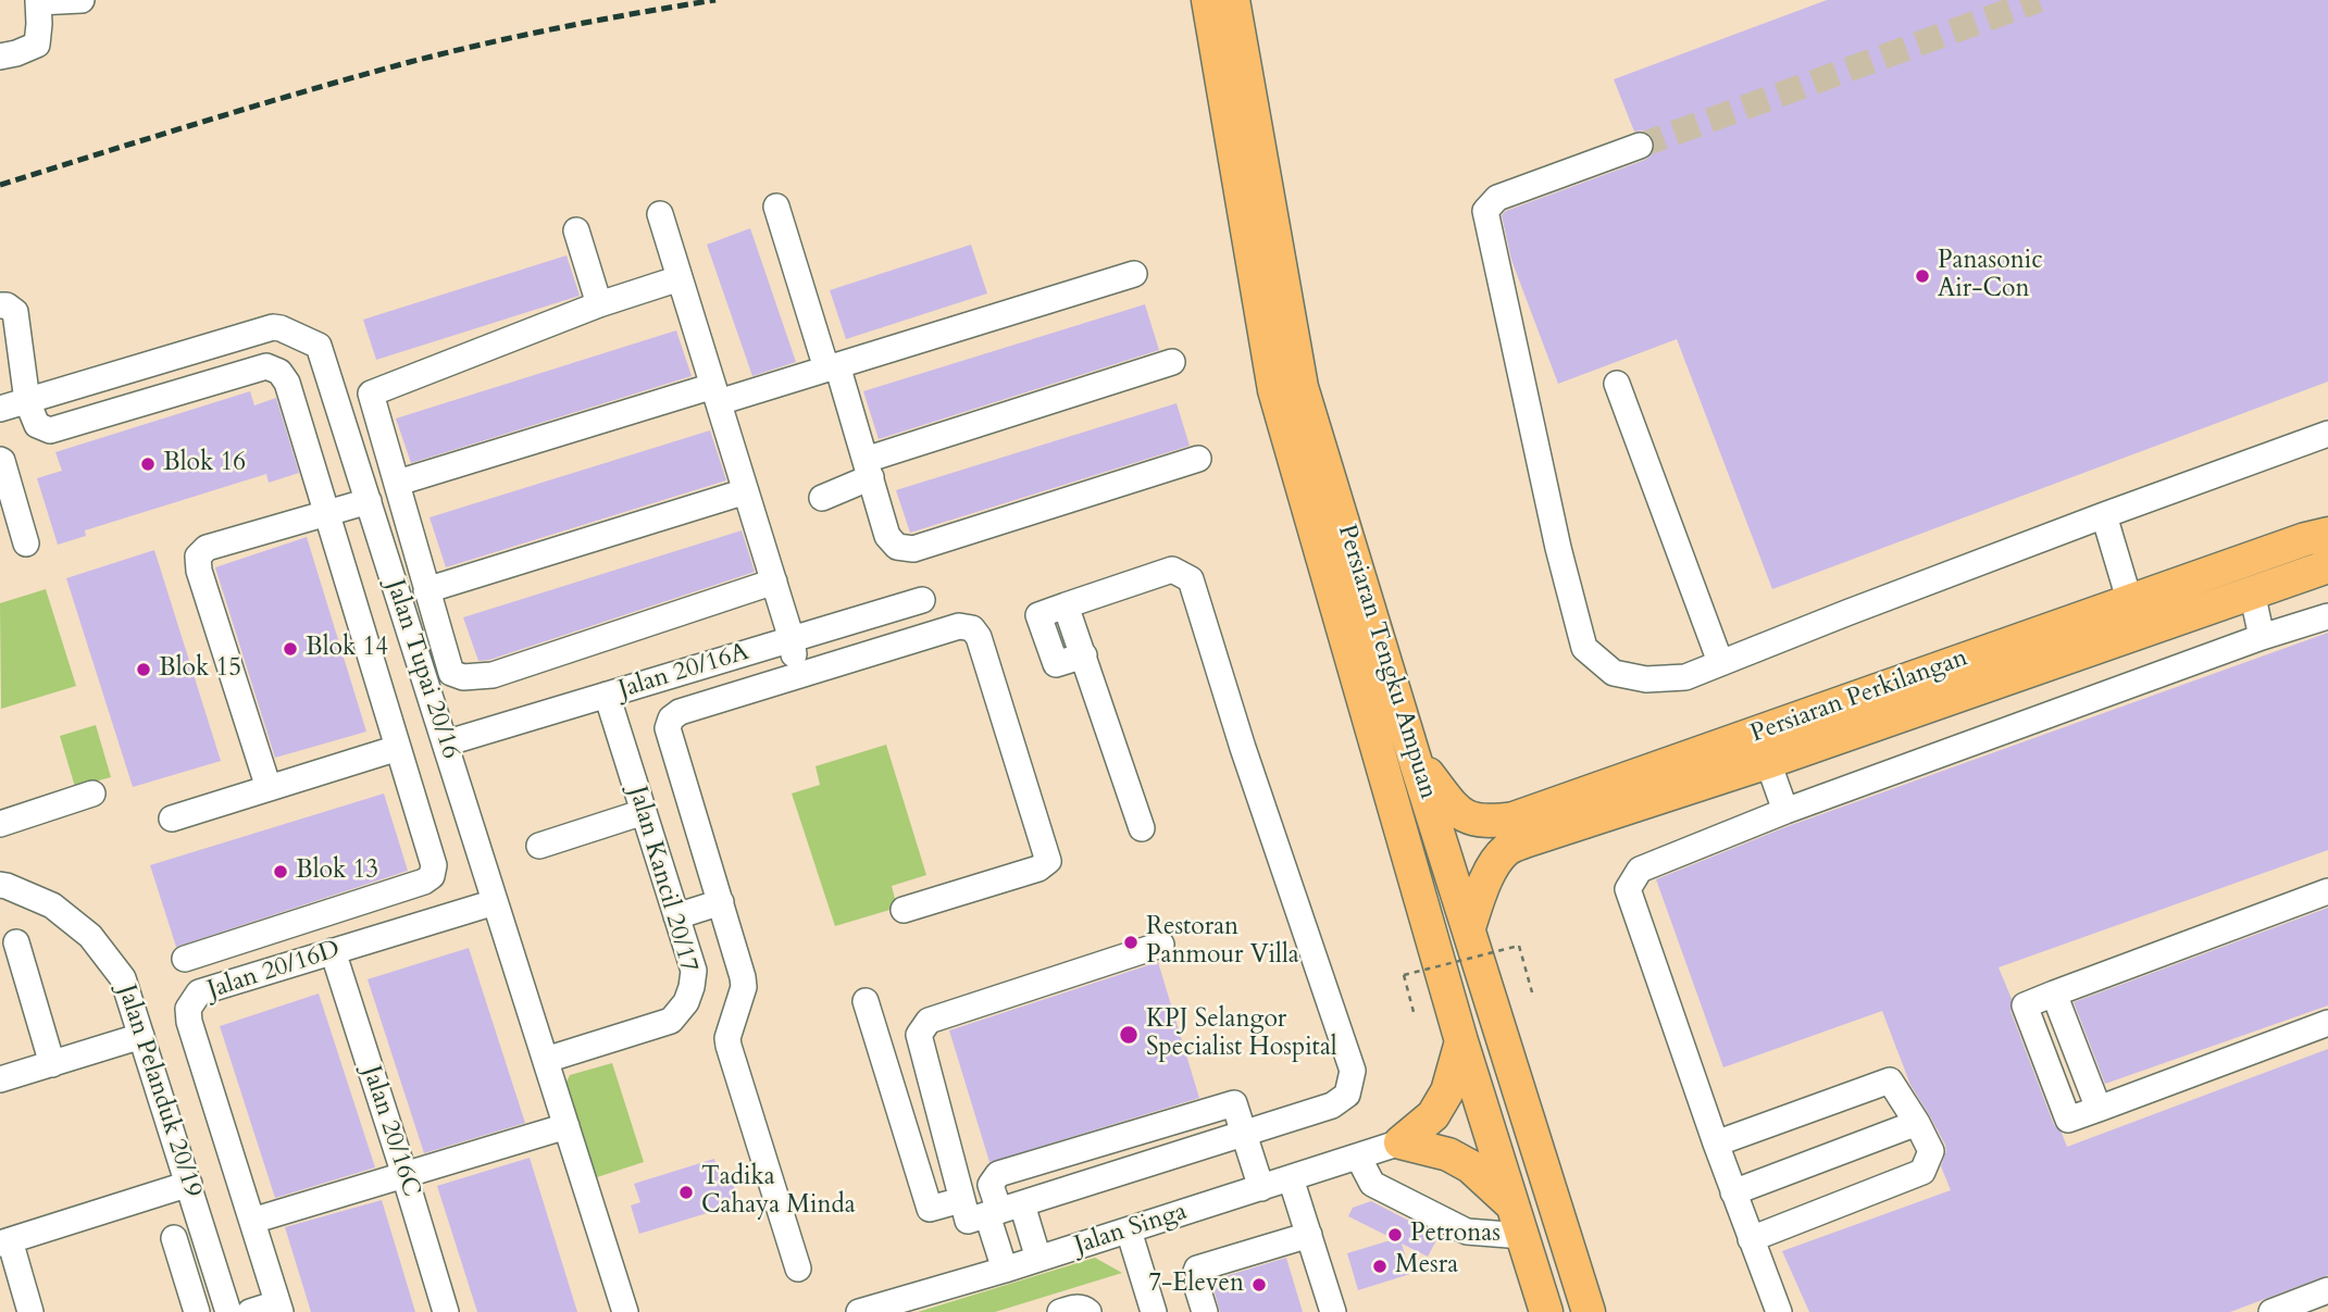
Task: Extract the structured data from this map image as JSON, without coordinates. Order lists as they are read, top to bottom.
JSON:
{
  "streets": {
    "main road": ["Persiaran Tengku Ampuan", "Persiaran Perkilangan"],
    "street": [
      "Jalan Tupai 20/16",
      "Jalan 20/16A",
      "Jalan Kancil 20/17",
      "Jalan 20/16D",
      "Jalan Pelanduk 20/19",
      "Jalan 20/16C",
      "Jalan Singa"
    ]
  },
  "crossings": [
    ["Persiaran Tengku Ampuan", "Persiaran Perkilangan"],
    ["Jalan Tupai 20/16", "Jalan 20/16A"],
    ["Jalan Tupai 20/16", "Jalan Kancil 20/17"],
    ["Jalan Tupai 20/16", "Jalan 20/16D"],
    ["Jalan 20/16A", "Jalan Kancil 20/17"],
    ["Jalan 20/16D", "Jalan 20/16C"]
  ],
  "places": [
    "Panasonic Air-Con",
    "Blok 16",
    "Blok 14",
    "Blok 15",
    "Blok 13",
    "Restoran Panmour Villa",
    "KPJ Selangor Specialist Hospital",
    "Tadika Cahaya Minda",
    "Petronas",
    "Mesra",
    "7-Eleven"
  ]
}
